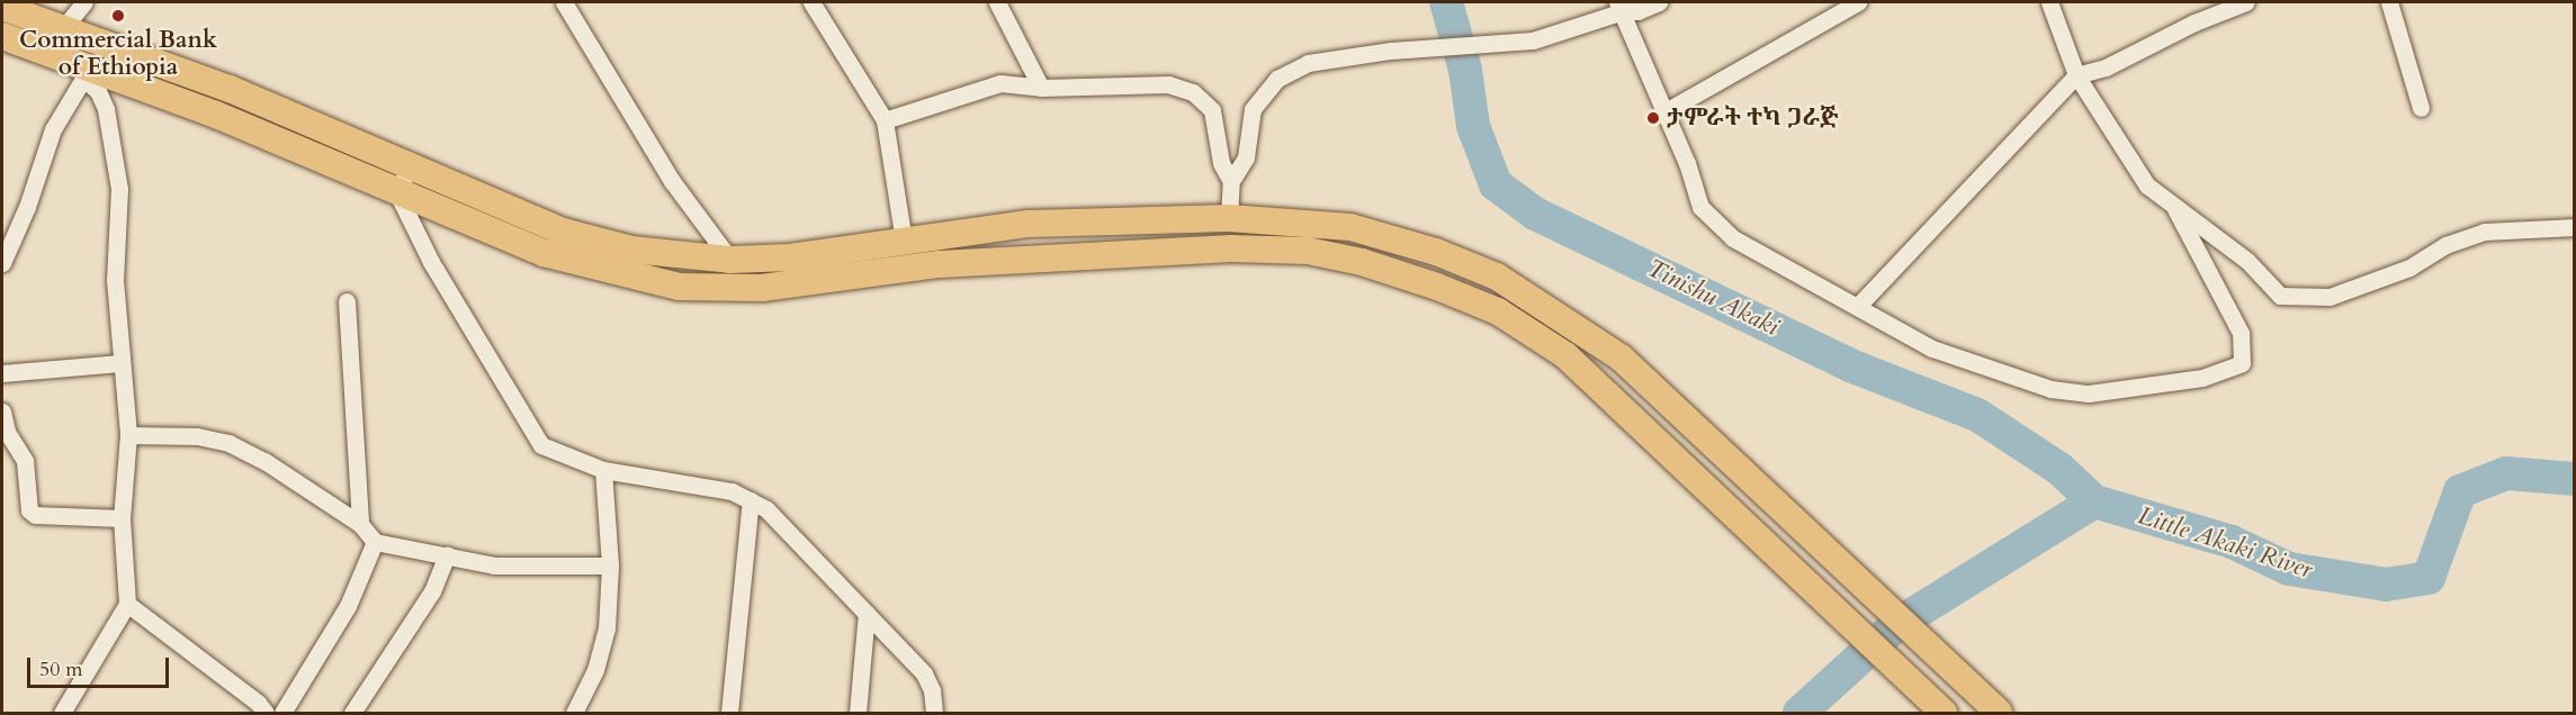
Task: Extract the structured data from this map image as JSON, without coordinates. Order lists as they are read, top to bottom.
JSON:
{
  "water": ["Tinishu Akaki", "Little Akaki River"],
  "places": ["Commercial Bank of Ethiopia", "ታምራት ተካ ጋራጅ"],
  "scale_bar": "50 m"
}
